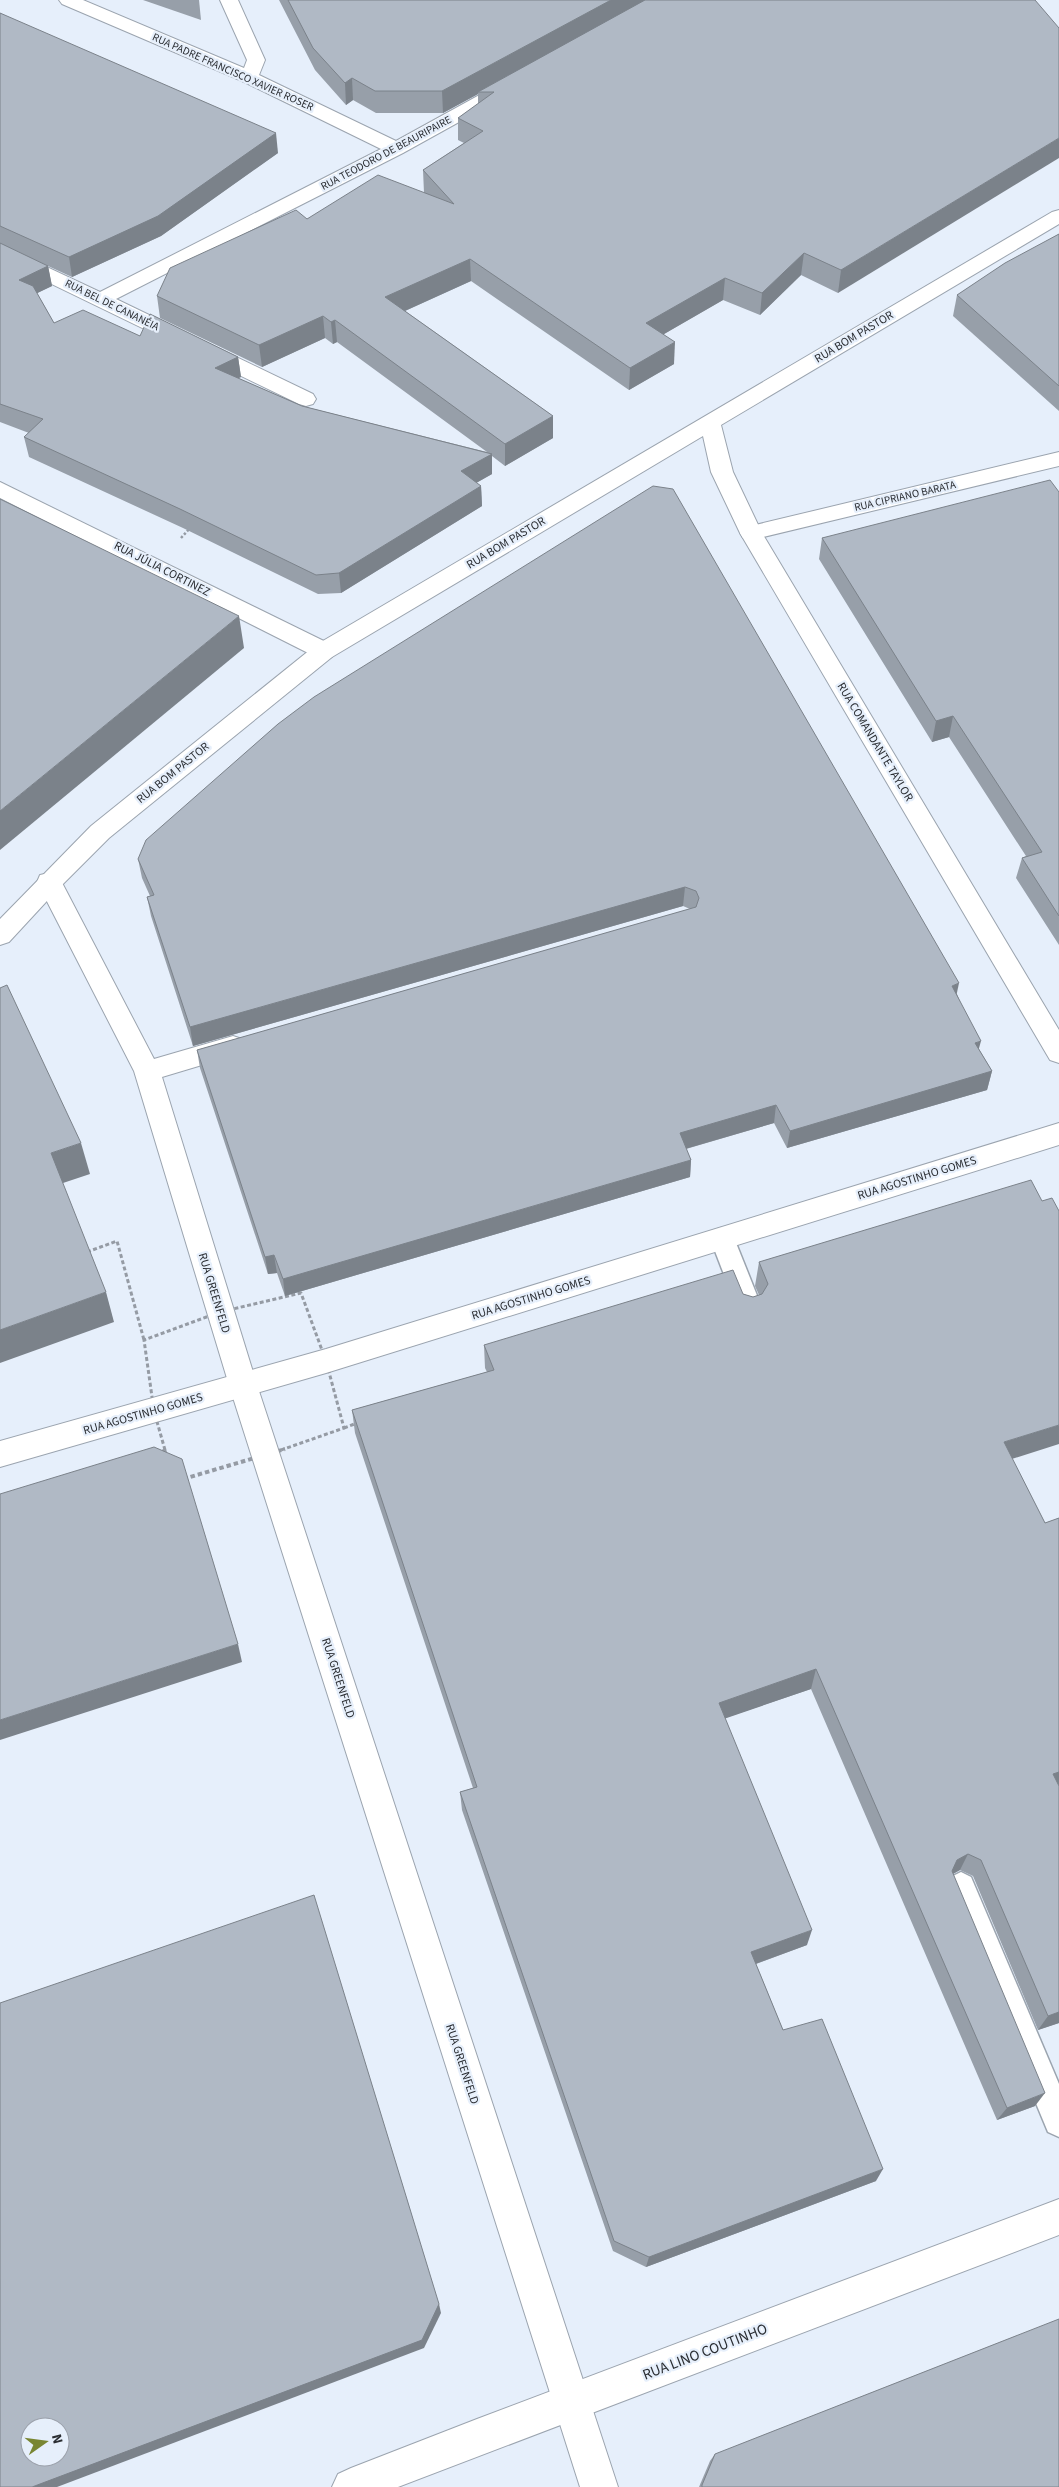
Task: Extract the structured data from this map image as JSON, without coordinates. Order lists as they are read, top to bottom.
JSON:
{
  "streets": {
    "street": [
      "RUA PADRE FRANCISCO XAVIER ROSER",
      "RUA TEODORO DE BEAURIPAIRE",
      "RUA BEL DE CANANÉIA",
      "RUA BOM PASTOR",
      "RUA CIPRIANO BARATA",
      "RUA JÚLIA CORTINEZ",
      "RUA COMANDANTE TAYLOR",
      "RUA AGOSTINHO GOMES",
      "RUA GREENFELD",
      "RUA LINO COUTINHO"
    ]
  },
  "crossings": [
    ["RUA PADRE FRANCISCO XAVIER ROSER", "RUA TEODORO DE BEAURIPAIRE"],
    ["RUA TEODORO DE BEAURIPAIRE", "RUA BEL DE CANANÉIA"],
    ["RUA BOM PASTOR", "RUA JÚLIA CORTINEZ"],
    ["RUA BOM PASTOR", "RUA COMANDANTE TAYLOR"],
    ["RUA BOM PASTOR", "RUA GREENFELD"],
    ["RUA CIPRIANO BARATA", "RUA COMANDANTE TAYLOR"],
    ["RUA AGOSTINHO GOMES", "RUA GREENFELD"],
    ["RUA GREENFELD", "RUA LINO COUTINHO"]
  ],
  "north": "right"
}
